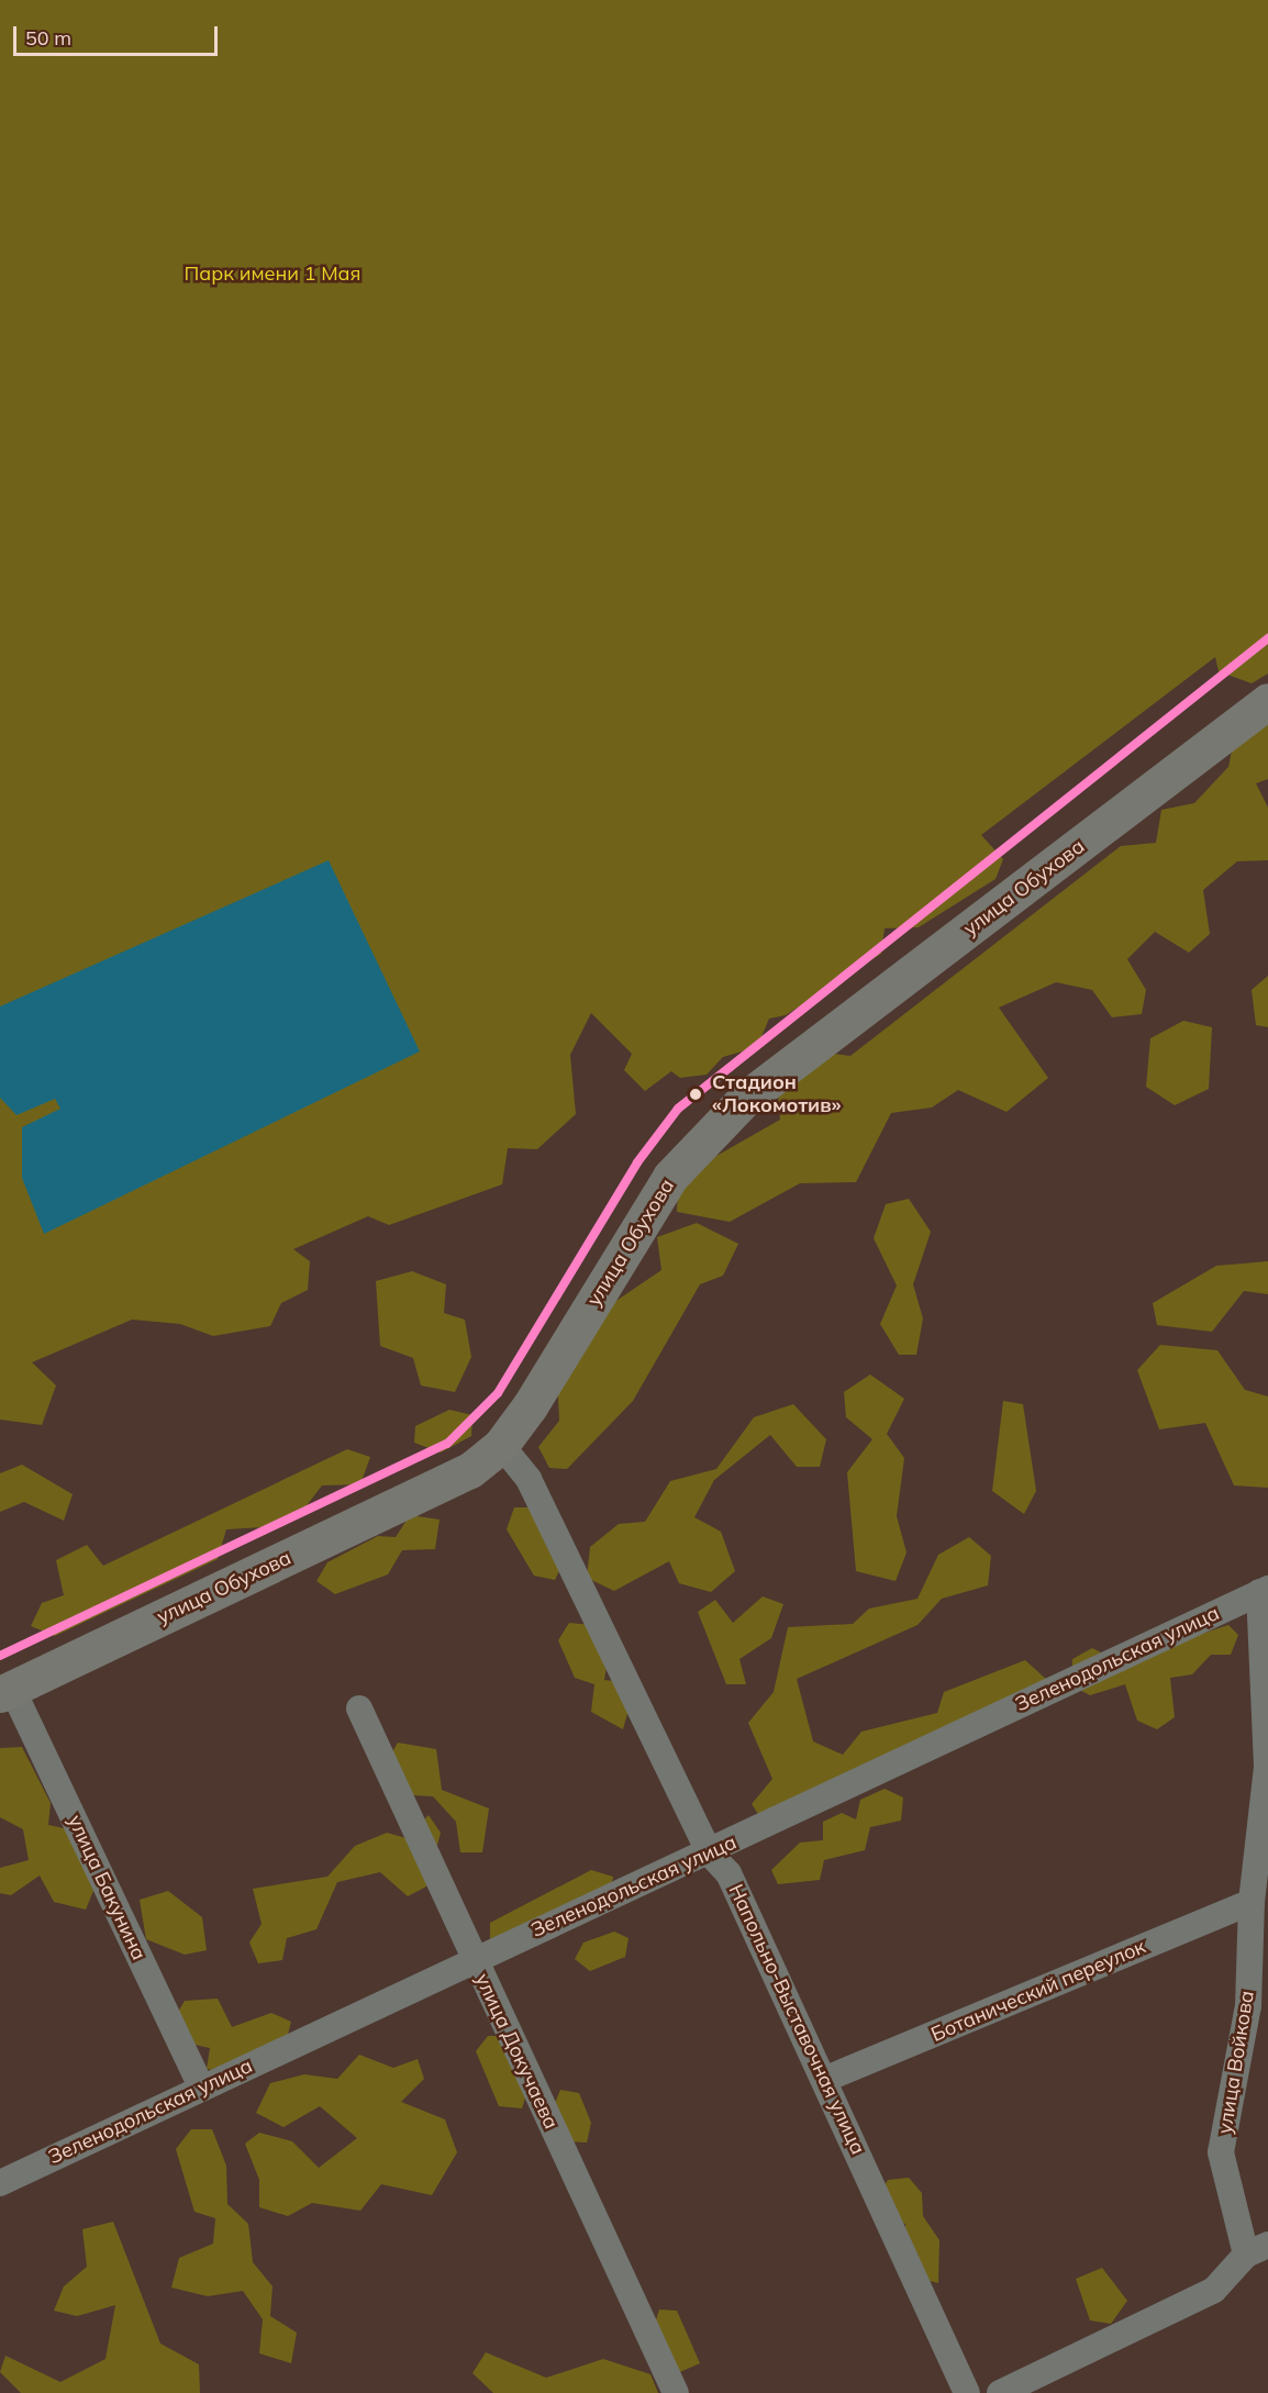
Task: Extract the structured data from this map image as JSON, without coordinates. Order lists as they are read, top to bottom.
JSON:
{
  "streets": {
    "street": [
      "улица Обухова",
      "Зеленодольская улица",
      "улица Бакунина",
      "Ботанический переулок",
      "Напольно-Выставочная улица",
      "улица Докучаева",
      "улица Войкова"
    ]
  },
  "crossings": [
    ["улица Обухова", "улица Бакунина"],
    ["улица Обухова", "Напольно-Выставочная улица"],
    ["Зеленодольская улица", "улица Бакунина"],
    ["Зеленодольская улица", "Напольно-Выставочная улица"],
    ["Зеленодольская улица", "улица Докучаева"],
    ["Зеленодольская улица", "улица Войкова"],
    ["Ботанический переулок", "Напольно-Выставочная улица"],
    ["Ботанический переулок", "улица Войкова"]
  ],
  "parks": ["Парк имени 1 Мая"],
  "places": ["Стадион «Локомотив»"],
  "scale_bar": "50 m"
}
